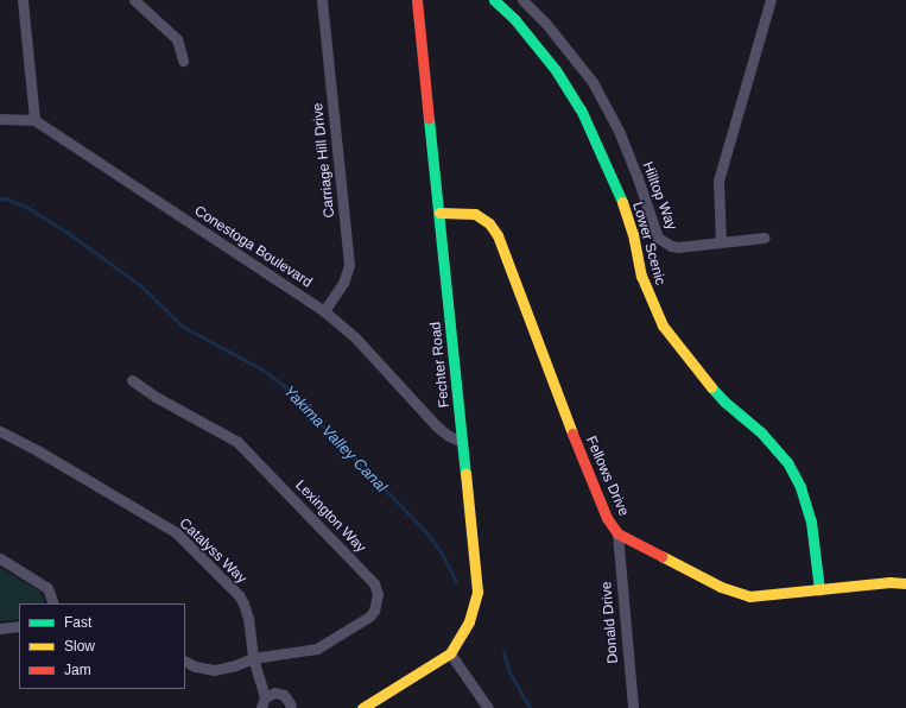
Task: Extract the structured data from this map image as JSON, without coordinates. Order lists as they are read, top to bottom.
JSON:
{
  "streets": {
    "street": [
      "Carriage Hill Drive",
      "Hilltop Way",
      "Lower Scenic",
      "Conestoga Boulevard",
      "Fechter Road",
      "Fellows Drive",
      "Lexington Way",
      "Catalyss Way",
      "Donald Drive"
    ]
  },
  "crossings": [
    ["Carriage Hill Drive", "Conestoga Boulevard"],
    ["Lower Scenic", "Fellows Drive"],
    ["Conestoga Boulevard", "Fechter Road"],
    ["Fechter Road", "Fellows Drive"],
    ["Fellows Drive", "Donald Drive"],
    ["Lexington Way", "Catalyss Way"]
  ],
  "water": ["Yakima Valley Canal"],
  "legend": ["Fast", "Slow", "Jam"]
}
